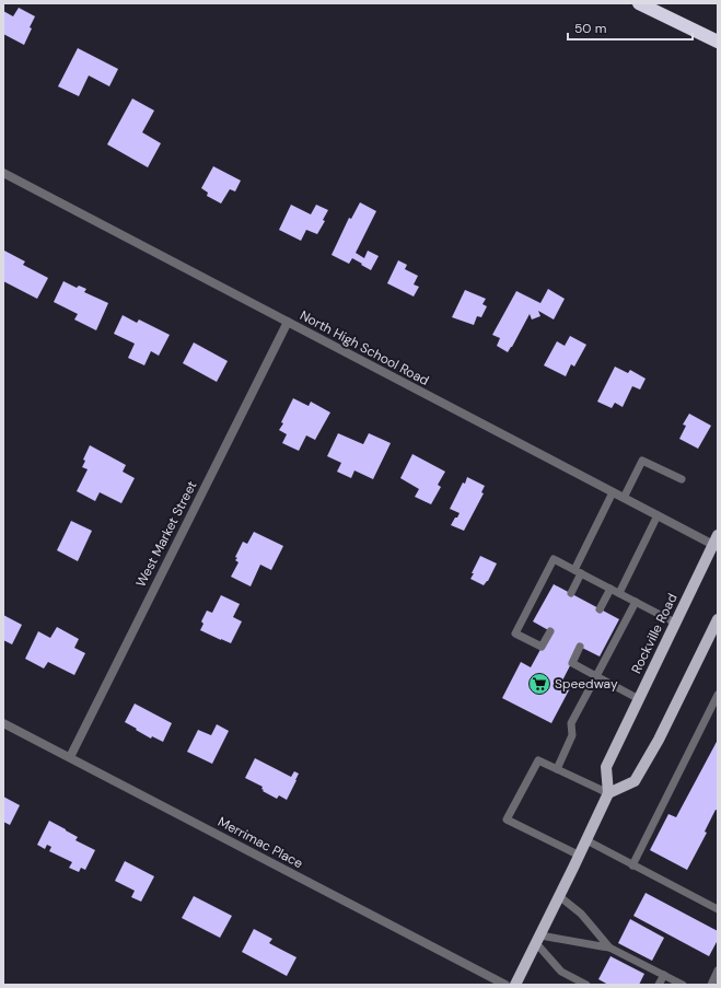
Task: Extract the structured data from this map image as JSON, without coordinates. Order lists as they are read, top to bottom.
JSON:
{
  "streets": {
    "main road": ["Rockville Road"],
    "street": ["North High School Road", "West Market Street", "Merrimac Place"]
  },
  "crossings": [
    ["North High School Road", "West Market Street"],
    ["North High School Road", "Rockville Road"],
    ["West Market Street", "Merrimac Place"]
  ],
  "places": {
    "supermarket": ["Speedway"]
  },
  "scale_bar": "50 m"
}
